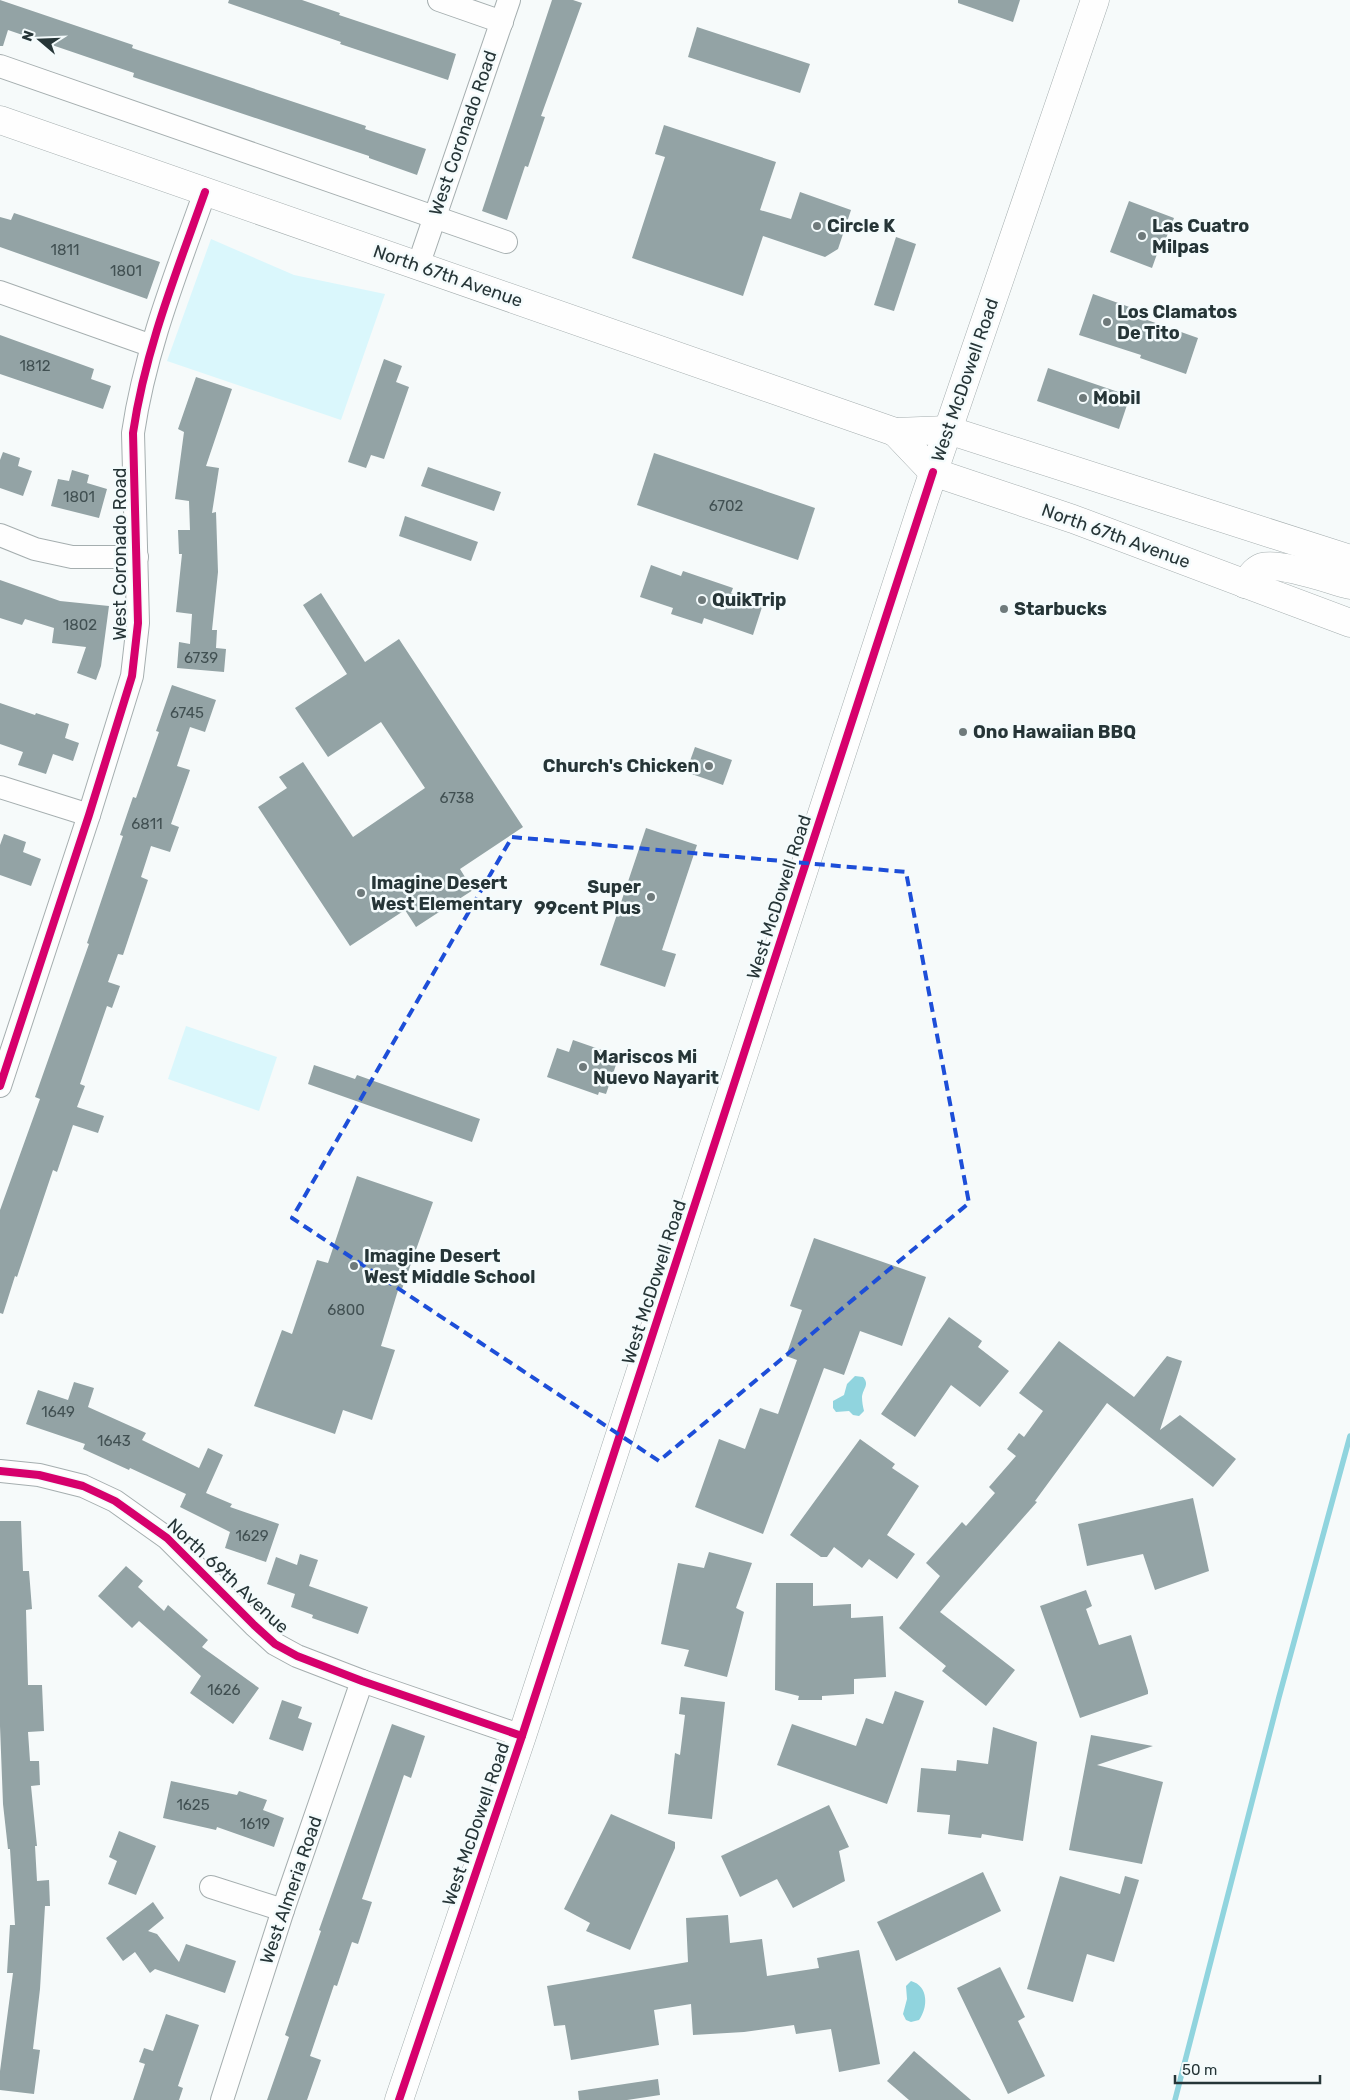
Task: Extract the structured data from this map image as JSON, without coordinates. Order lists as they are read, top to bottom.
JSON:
{
  "streets": {
    "main road": ["North 67th Avenue", "West McDowell Road"],
    "street": ["West Coronado Road", "North 69th Avenue", "West Almeria Road"]
  },
  "crossings": [
    ["West Coronado Road", "North 67th Avenue"],
    ["North 67th Avenue", "West McDowell Road"],
    ["West McDowell Road", "North 69th Avenue"],
    ["North 69th Avenue", "West Almeria Road"]
  ],
  "places": [
    "Circle K",
    "Las Cuatro Milpas",
    "Los Clamatos De Tito",
    "Mobil",
    "QuikTrip",
    "Starbucks",
    "Ono Hawaiian BBQ",
    "Church's Chicken",
    "Imagine Desert West Elementary",
    "Super 99cent Plus",
    "Mariscos Mi Nuevo Nayarit",
    "Imagine Desert West Middle School"
  ],
  "house_numbers": [
    "1811",
    "1801",
    "1812",
    "1801",
    "6702",
    "1802",
    "6739",
    "6745",
    "6738",
    "6811",
    "6800",
    "1649",
    "1643",
    "1629",
    "1626",
    "1625",
    "1619"
  ],
  "scale_bar": "50 m",
  "north": "left"
}
